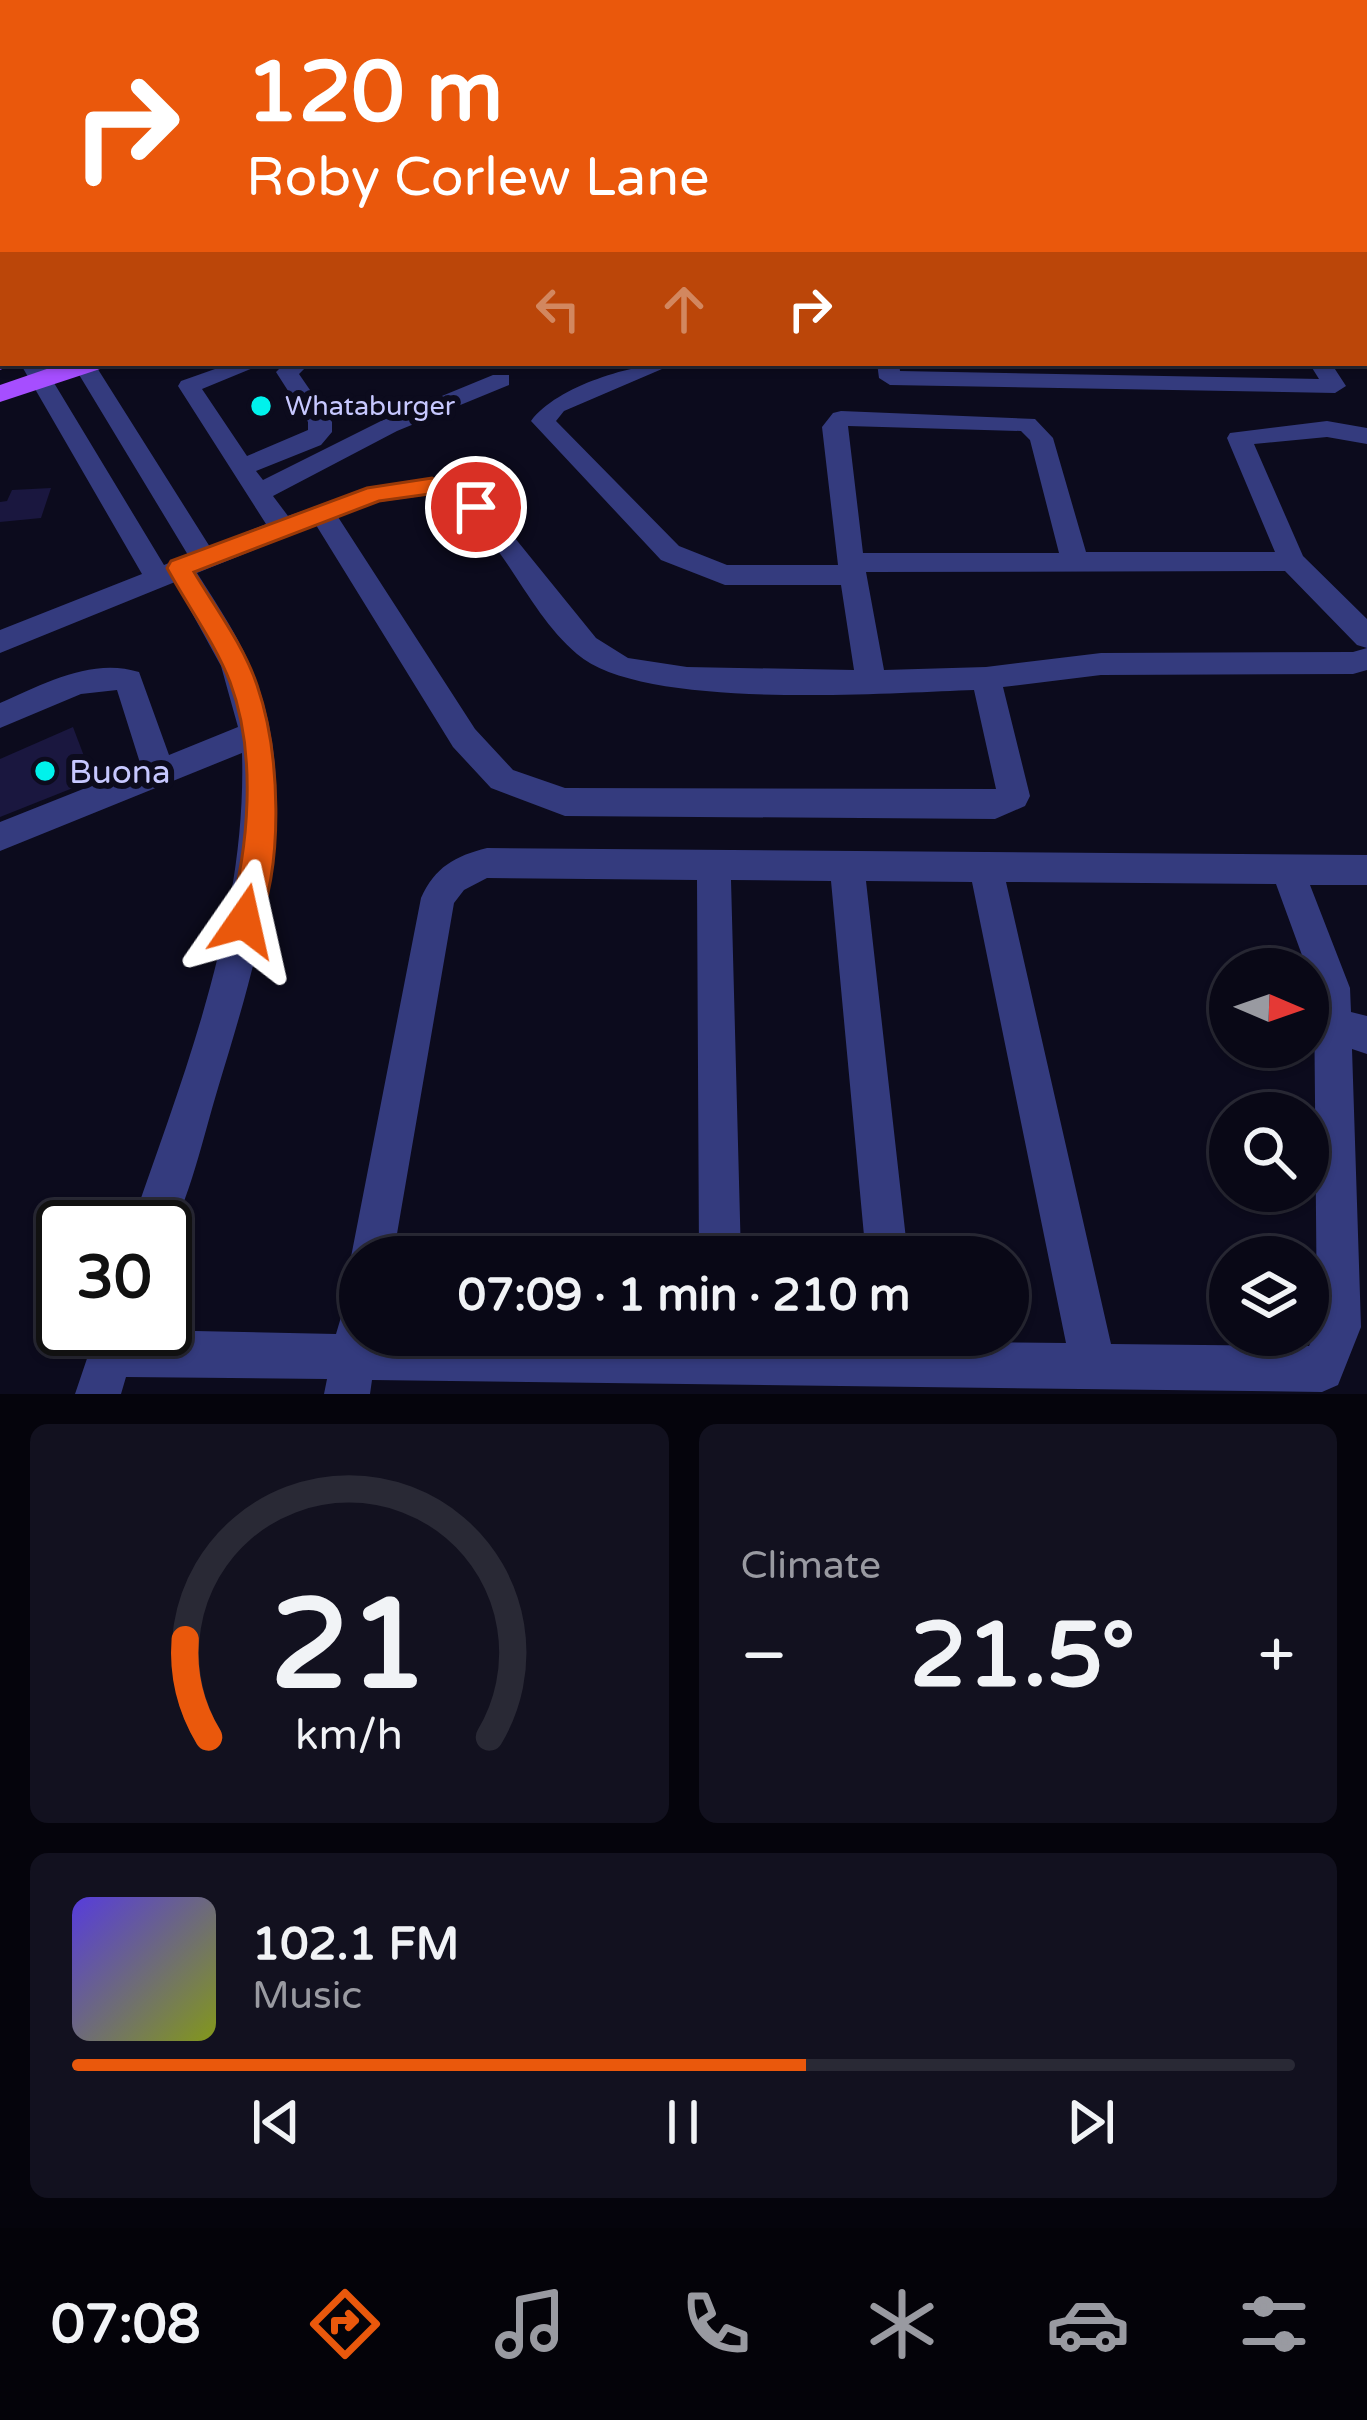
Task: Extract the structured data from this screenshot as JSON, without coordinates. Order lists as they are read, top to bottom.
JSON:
{
  "places": ["Whataburger", "Buona"],
  "north": "right",
  "page": {
    "turn": ["120 m", "Roby Corlew Lane"],
    "limit": "30",
    "trip": "07:09 · 1 min · 210 m",
    "tile": "Climate",
    "heat": ["−", "21.5°", "+"],
    "song": ["102.1 FM", "Music"],
    "tabs": "07:08",
    "gauge": ["21", "km/h"]
  }
}
